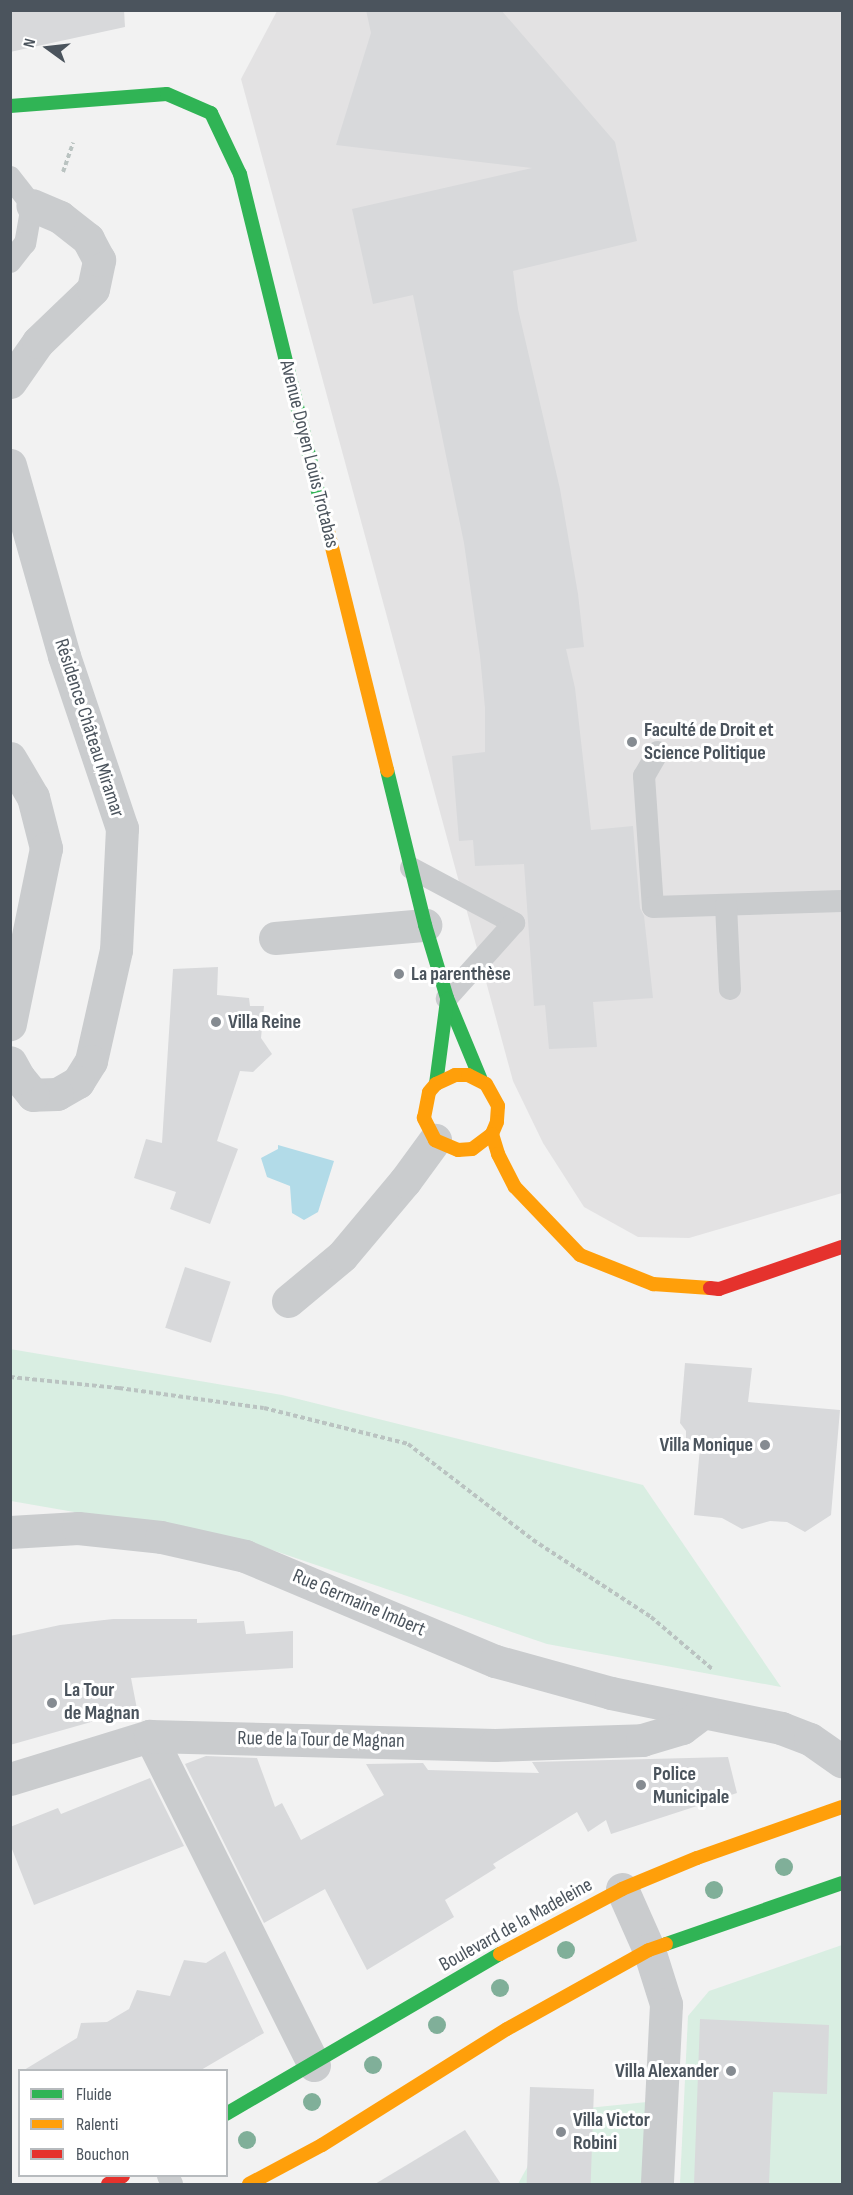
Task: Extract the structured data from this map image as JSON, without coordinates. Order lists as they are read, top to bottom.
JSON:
{
  "streets": {
    "street": [
      "Avenue Doyen Louis Trotabas",
      "Résidence Château Miramar",
      "Rue Germaine Imbert",
      "Rue de la Tour de Magnan",
      "Boulevard de la Madeleine"
    ]
  },
  "crossings": [
    ["Rue Germaine Imbert", "Rue de la Tour de Magnan"]
  ],
  "places": [
    "Faculté de Droit et Science Politique",
    "La parenthèse",
    "Villa Reine",
    "Villa Monique",
    "La Tour de Magnan",
    "Police Municipale",
    "Villa Alexander",
    "Villa Victor Robini"
  ],
  "legend": ["Fluide", "Ralenti", "Bouchon"],
  "north": "left"
}
